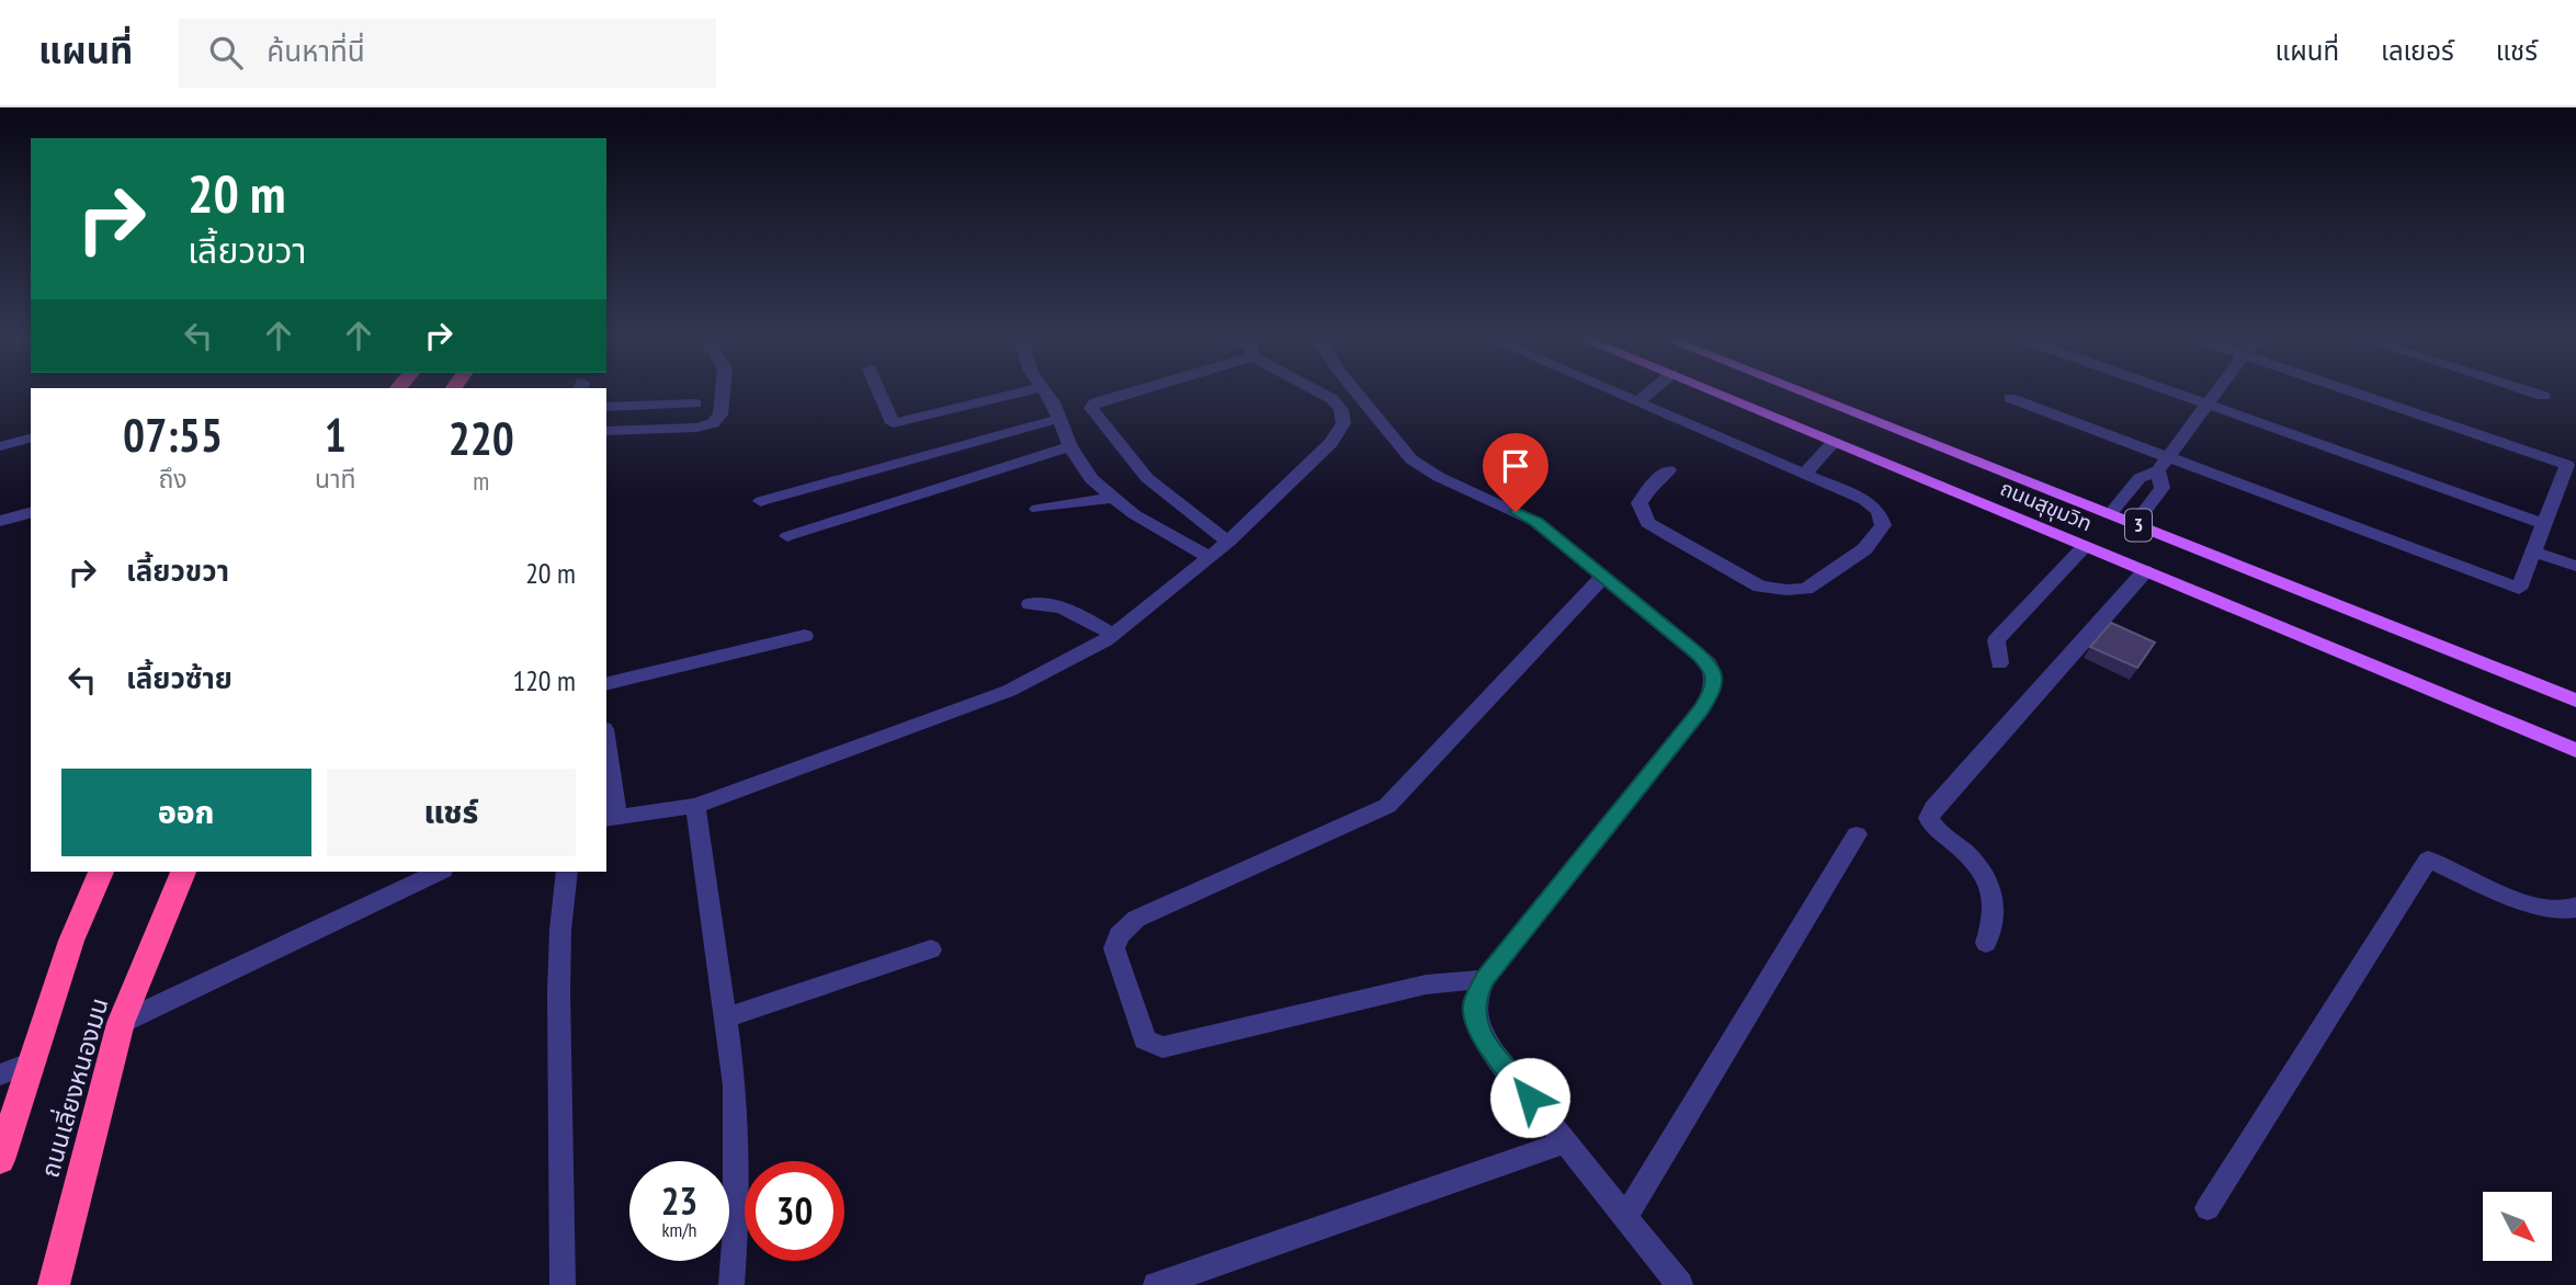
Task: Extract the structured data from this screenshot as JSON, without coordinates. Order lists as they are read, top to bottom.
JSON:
{
  "streets": {
    "highway": ["ถนนเลี่ยงหนองมน"],
    "main road": ["ถนนสุขุมวิท", "3"]
  },
  "north": "bottom right",
  "page": {
    "header": "แผนที่",
    "search": "ค้นหาที่นี่",
    "nav": ["แผนที่", "เลเยอร์", "แชร์"],
    "turn": ["20 m", "เลี้ยวขวา"],
    "eta": [
      "07:55",
      "ถึง",
      "1",
      "นาที",
      "220",
      "m"
    ],
    "list": [
      {
        "name": "เลี้ยวขวา",
        "value": "20 m"
      },
      {
        "name": "เลี้ยวซ้าย",
        "value": "120 m"
      }
    ],
    "buttons": ["ออก", "แชร์"],
    "speed": "23 km/h",
    "limit": "30"
  }
}
